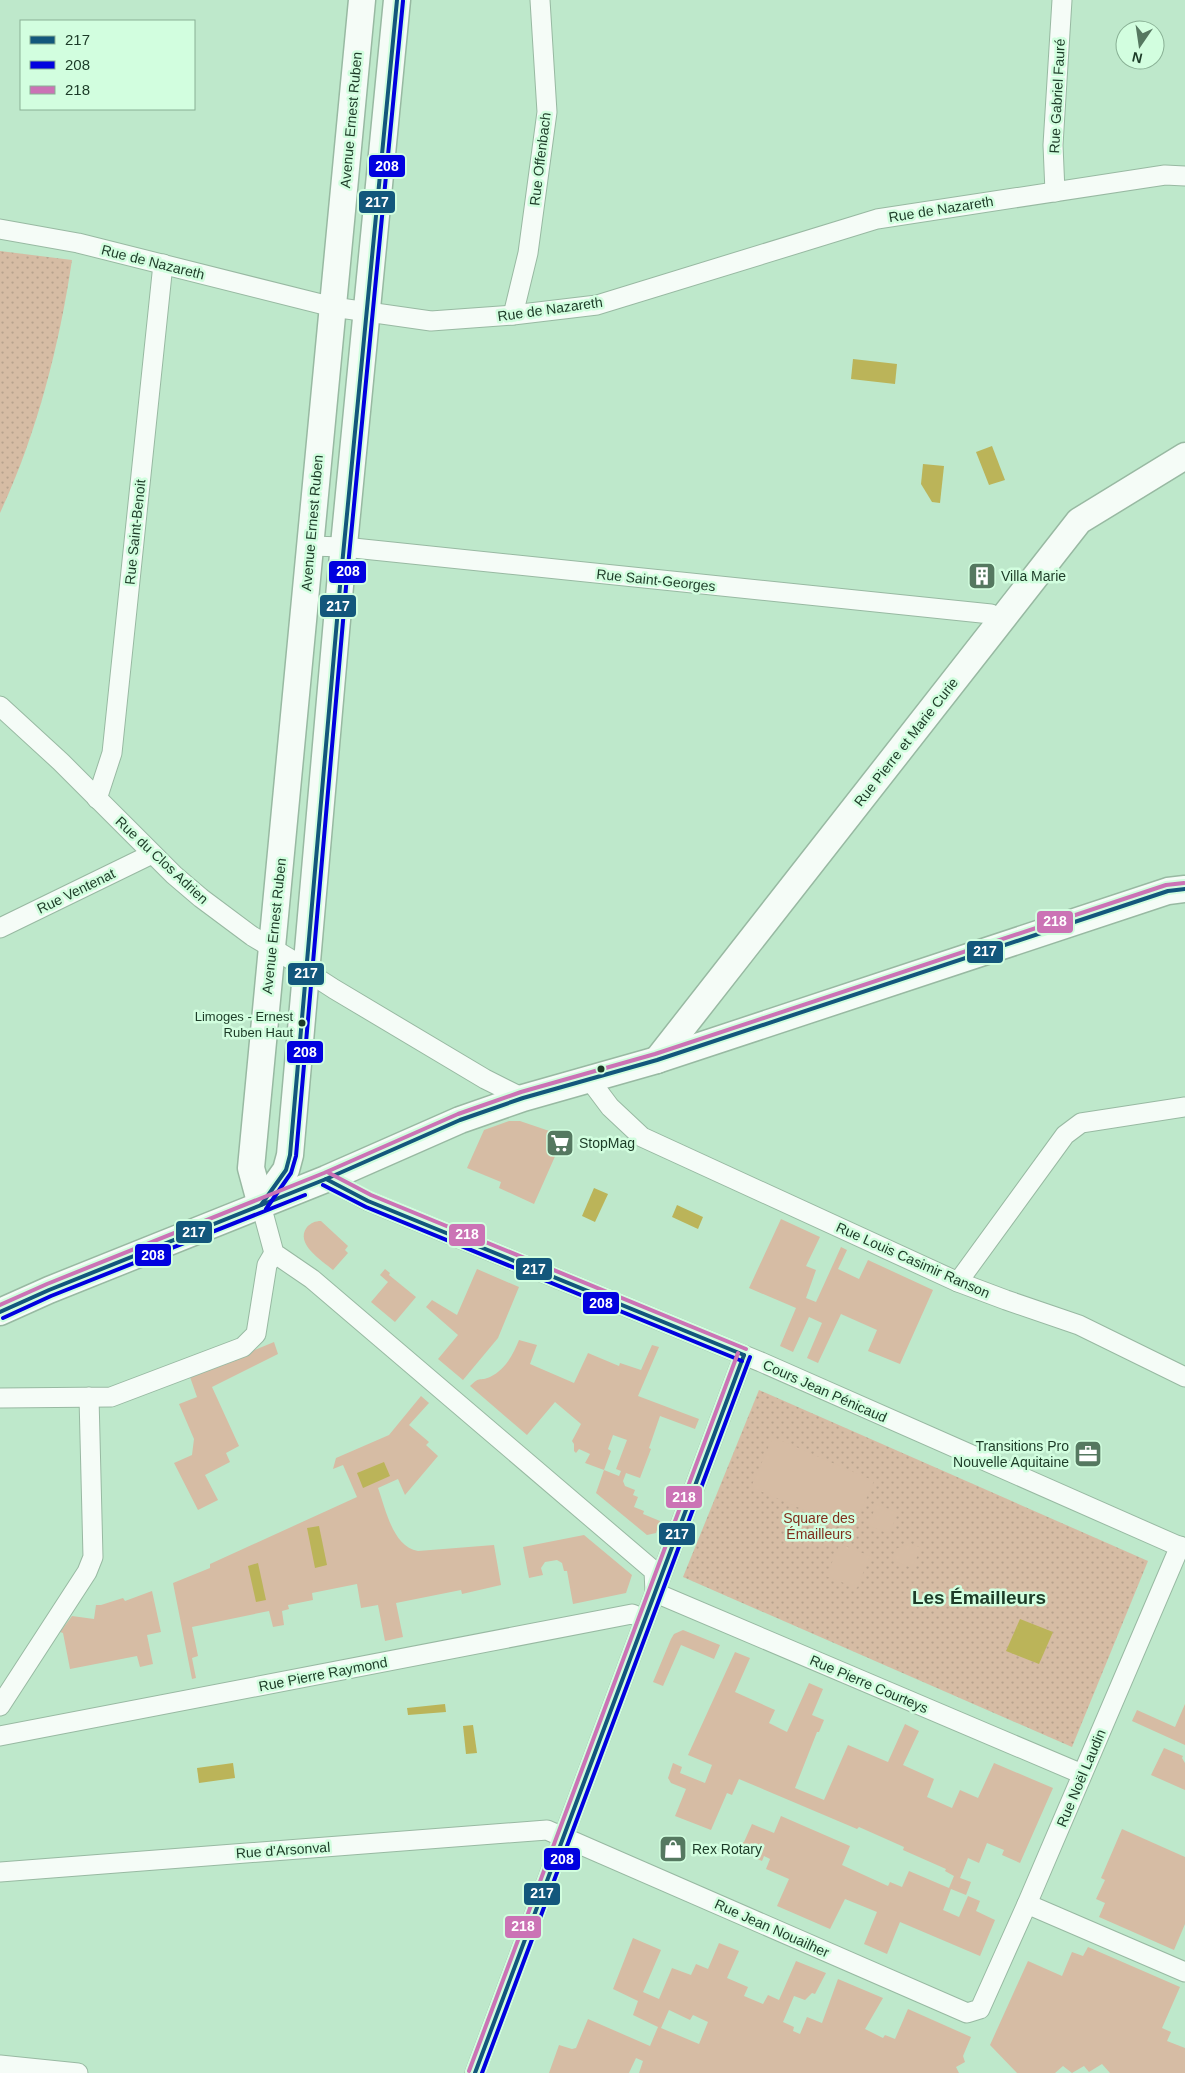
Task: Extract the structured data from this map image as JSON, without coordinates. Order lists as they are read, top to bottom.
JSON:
{
  "streets": {
    "street": [
      "Rue Gabriel Fauré",
      "Avenue Ernest Ruben",
      "Rue Offenbach",
      "Rue de Nazareth",
      "Rue Saint-Benoit",
      "Rue Saint-Georges",
      "Rue Pierre et Marie Curie",
      "Rue du Clos Adrien",
      "Rue Ventenat",
      "Rue Louis Casimir Ranson",
      "Cours Jean Pénicaud",
      "Rue Pierre Raymond",
      "Rue Pierre Courteys",
      "Rue Noël Laudin",
      "Rue d'Arsonval",
      "Rue Jean Nouailher"
    ]
  },
  "crossings": [
    ["Rue Gabriel Fauré", "Rue de Nazareth"],
    ["Avenue Ernest Ruben", "Rue de Nazareth"],
    ["Avenue Ernest Ruben", "Rue Saint-Georges"],
    ["Avenue Ernest Ruben", "Rue du Clos Adrien"],
    ["Rue Offenbach", "Rue de Nazareth"],
    ["Rue de Nazareth", "Rue Saint-Benoit"],
    ["Rue Saint-Benoit", "Rue du Clos Adrien"],
    ["Rue Saint-Georges", "Rue Pierre et Marie Curie"],
    ["Rue du Clos Adrien", "Rue Ventenat"],
    ["Cours Jean Pénicaud", "Rue Noël Laudin"],
    ["Rue Pierre Courteys", "Rue Noël Laudin"],
    ["Rue Noël Laudin", "Rue Jean Nouailher"],
    ["Rue d'Arsonval", "Rue Jean Nouailher"]
  ],
  "districts": ["Les Émailleurs"],
  "parks": ["Square des Émailleurs"],
  "places": {
    "building": ["Villa Marie"],
    "other": ["Limoges - Ernest Ruben Haut"],
    "supermarket": ["StopMag"],
    "office": ["Transitions Pro Nouvelle Aquitaine"],
    "shop": ["Rex Rotary"]
  },
  "lines": ["transit line 217", "transit line 208", "transit line 218"],
  "legend": ["217", "208", "218"],
  "north": "bottom"
}
